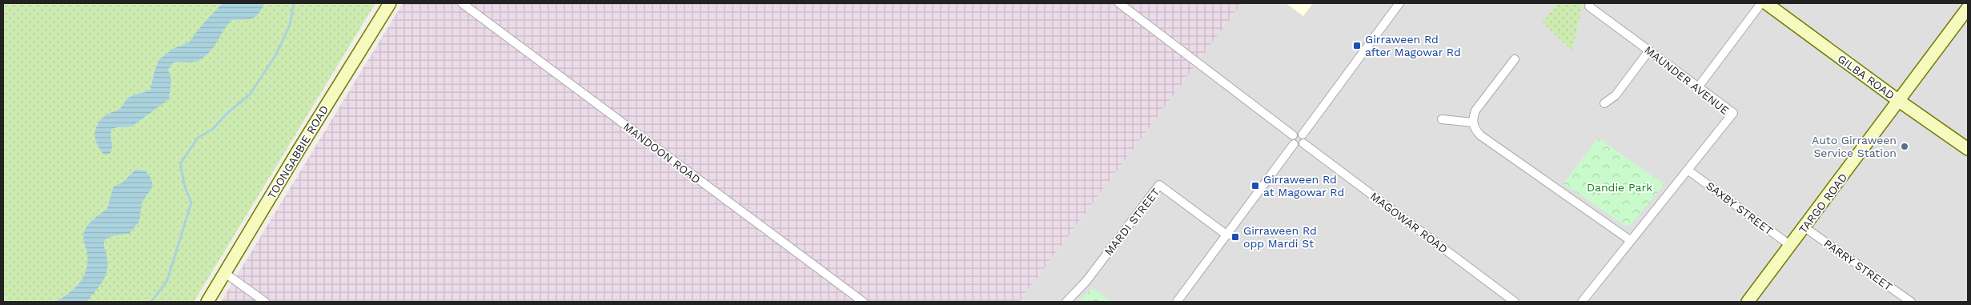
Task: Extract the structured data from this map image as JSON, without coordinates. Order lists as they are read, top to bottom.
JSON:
{
  "streets": {
    "street": [
      "GILBA ROAD",
      "MAUNDER AVENUE",
      "TOONGABBIE ROAD",
      "MANDOON ROAD",
      "TARGO ROAD",
      "SAXBY STREET",
      "MARDI STREET",
      "MAGOWAR ROAD",
      "PARRY STREET"
    ]
  },
  "crossings": [
    ["GILBA ROAD", "TARGO ROAD"],
    ["MAUNDER AVENUE", "SAXBY STREET"],
    ["TARGO ROAD", "SAXBY STREET"],
    ["TARGO ROAD", "PARRY STREET"]
  ],
  "parks": ["Dandie Park"],
  "places": {
    "transit": ["Girraween Rd after Magowar Rd", "Girraween Rd at Magowar Rd", "Girraween Rd opp Mardi St"],
    "other": ["Auto Girraween Service Station"]
  }
}
